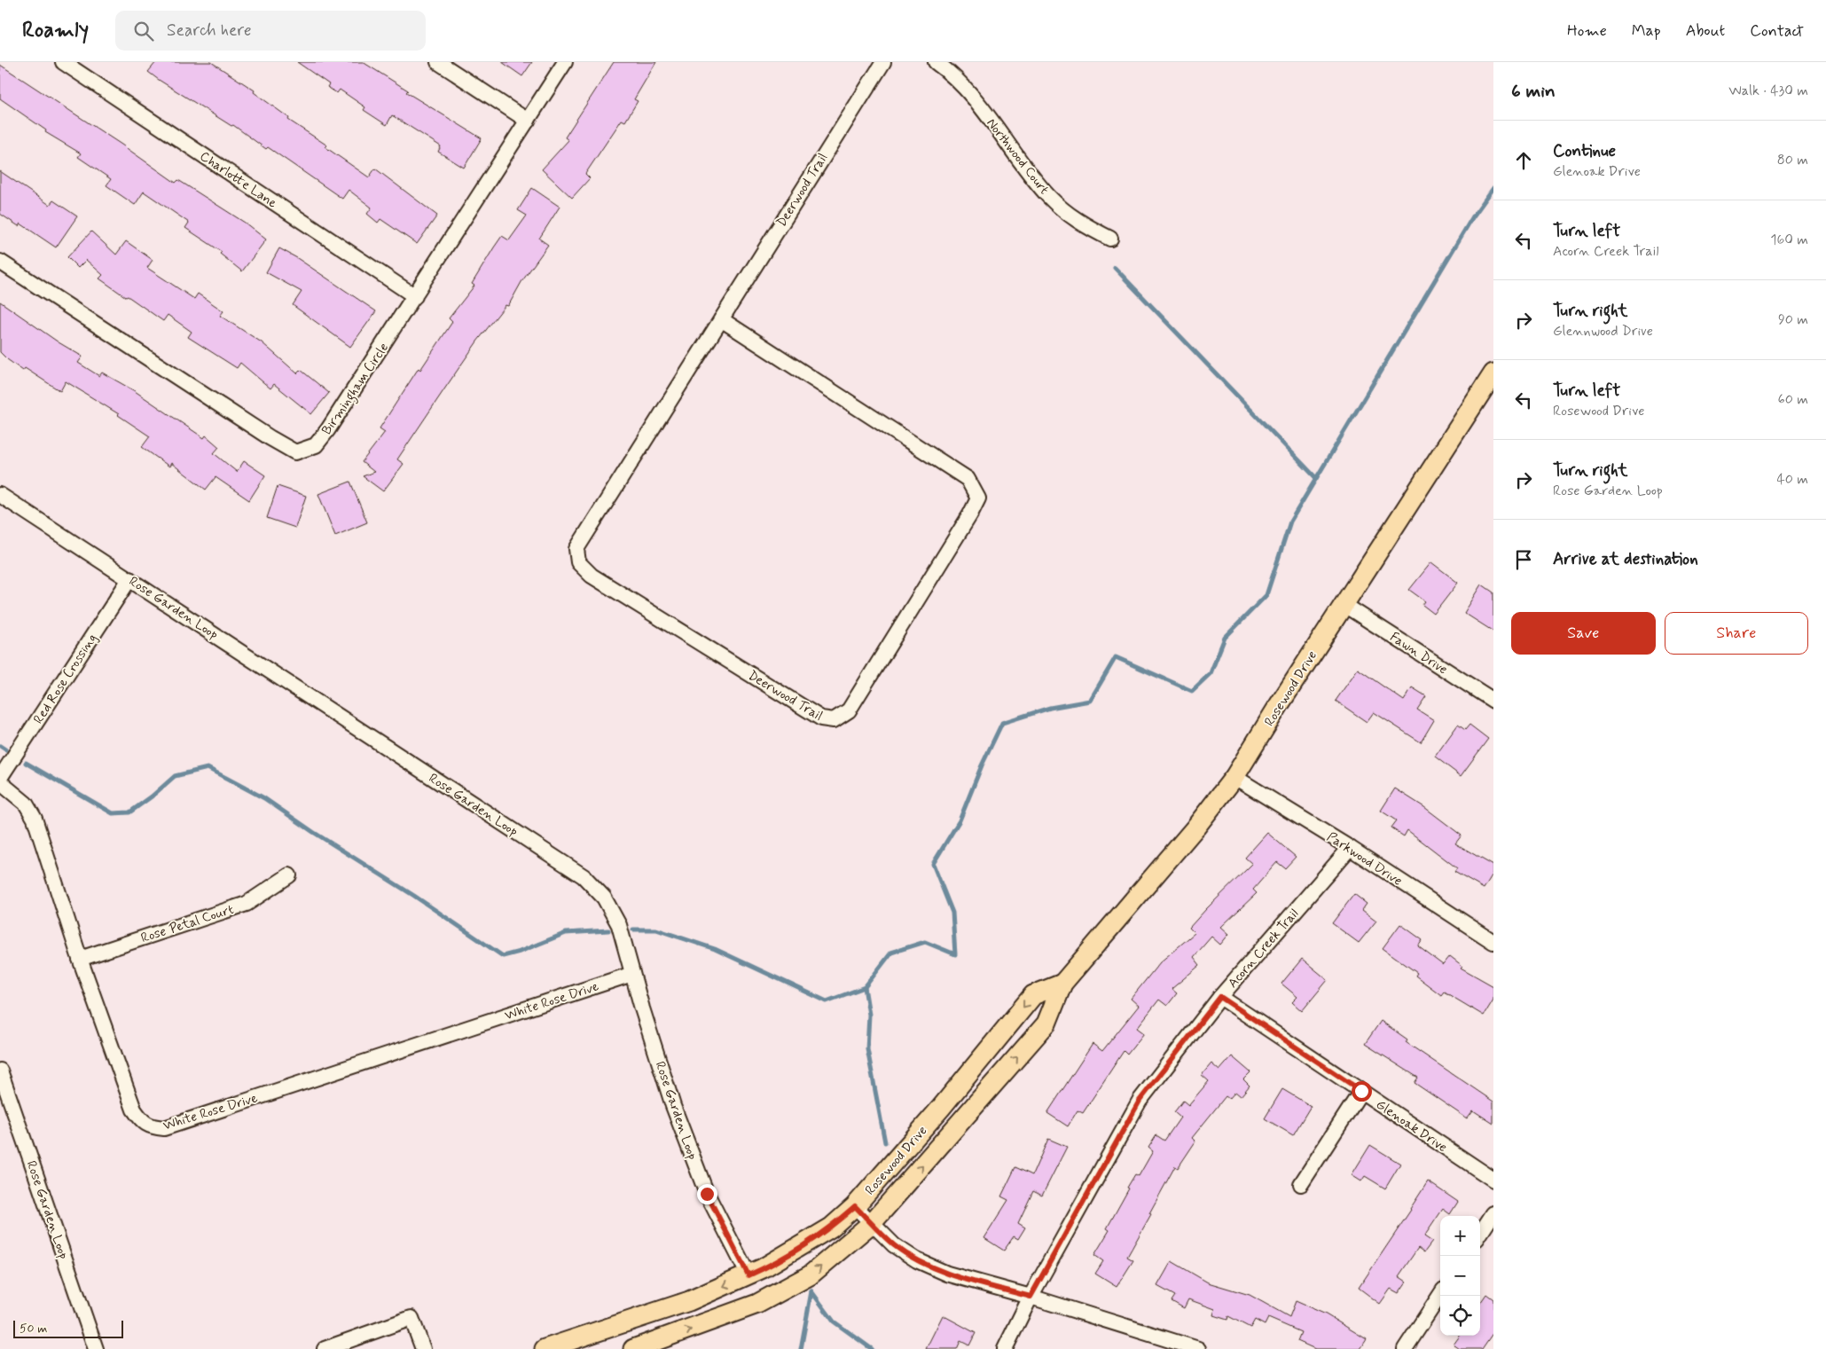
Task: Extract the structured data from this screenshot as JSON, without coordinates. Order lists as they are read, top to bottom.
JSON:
{
  "streets": {
    "main road": ["Rosewood Drive"],
    "street": [
      "Northwood Court",
      "Charlotte Lane",
      "Deerwood Trail",
      "Birmingham Circle",
      "Rose Garden Loop",
      "Fawn Drive",
      "Red Rose Crossing",
      "Parkwood Drive",
      "Rose Petal Court",
      "Acorn Creek Trail",
      "White Rose Drive",
      "Glenoak Drive"
    ]
  },
  "crossings": [
    ["Charlotte Lane", "Birmingham Circle"],
    ["Rose Garden Loop", "Red Rose Crossing"],
    ["Rose Garden Loop", "Rosewood Drive"],
    ["Rose Garden Loop", "White Rose Drive"],
    ["Fawn Drive", "Rosewood Drive"],
    ["Rosewood Drive", "Parkwood Drive"],
    ["Parkwood Drive", "Acorn Creek Trail"],
    ["Rose Petal Court", "White Rose Drive"],
    ["Acorn Creek Trail", "Glenoak Drive"]
  ],
  "scale_bar": "50 m",
  "page": {
    "header": "Roamly",
    "search": "Search here",
    "nav": [
      "Home",
      "Map",
      "About",
      "Contact"
    ],
    "heading": ["6 min", "Walk · 430 m"],
    "list": [
      ["Continue", "Glenoak Drive", "80 m"],
      ["Turn left", "Acorn Creek Trail", "160 m"],
      ["Turn right", "Glennwood Drive", "90 m"],
      ["Turn left", "Rosewood Drive", "60 m"],
      ["Turn right", "Rose Garden Loop", "40 m"],
      "Arrive at destination"
    ],
    "buttons": ["Save", "Share"],
    "map_buttons": ["+", "−"],
    "scale": "50 m"
  }
}
